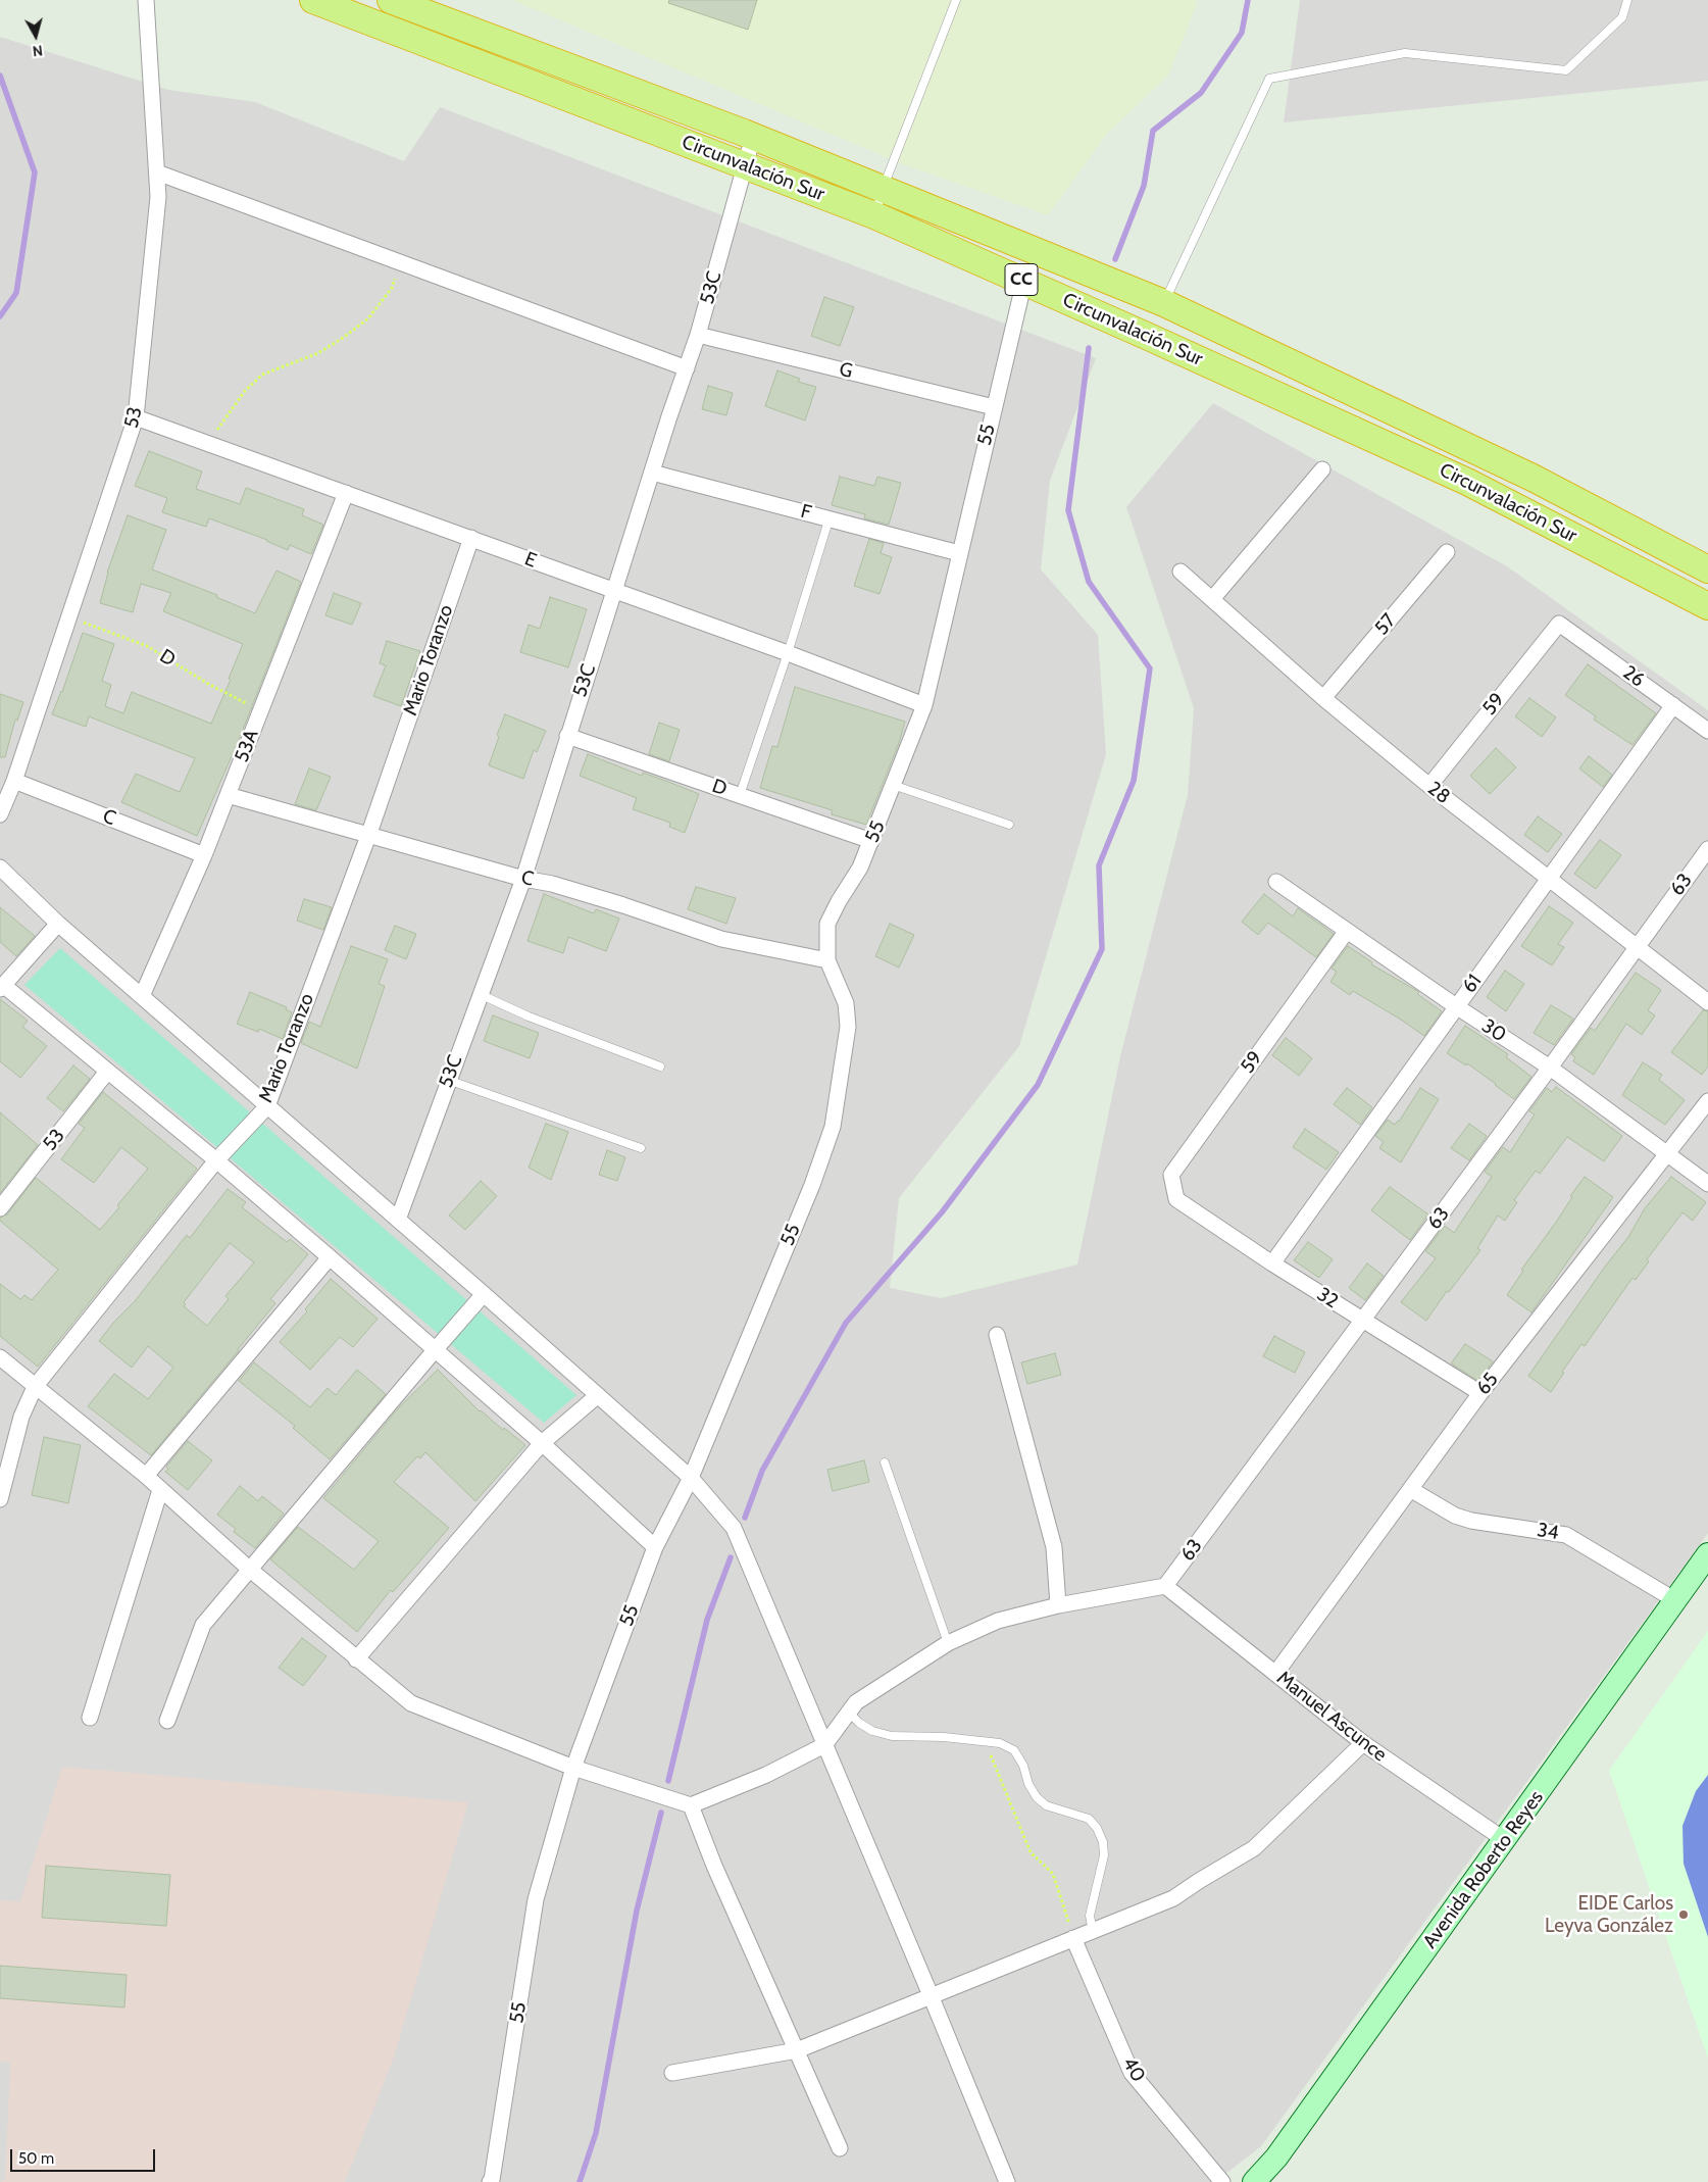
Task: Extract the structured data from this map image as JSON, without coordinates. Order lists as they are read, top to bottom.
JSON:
{
  "streets": {
    "highway": ["Circunvalación Sur", "CC"],
    "main road": ["Avenida Roberto Reyes"],
    "street": [
      "53C",
      "G",
      "53",
      "55",
      "F",
      "E",
      "57",
      "D",
      "Mario Toranzo",
      "26",
      "59",
      "53A",
      "28",
      "C",
      "63",
      "61",
      "30",
      "32",
      "65",
      "34",
      "Manuel Ascunce",
      "40"
    ]
  },
  "crossings": [
    ["Circunvalación Sur", "53C"],
    ["Circunvalación Sur", "55"],
    ["53C", "G"],
    ["53C", "F"],
    ["53C", "E"],
    ["53C", "D"],
    ["53C", "C"],
    ["G", "55"],
    ["53", "E"],
    ["53", "D"],
    ["53", "C"],
    ["55", "F"],
    ["55", "E"],
    ["55", "D"],
    ["55", "C"],
    ["E", "Mario Toranzo"],
    ["E", "53A"],
    ["57", "28"],
    ["D", "53A"],
    ["Mario Toranzo", "C"],
    ["26", "59"],
    ["26", "61"],
    ["59", "28"],
    ["59", "30"],
    ["59", "32"],
    ["53A", "C"],
    ["28", "63"],
    ["28", "61"],
    ["63", "30"],
    ["63", "32"],
    ["63", "Manuel Ascunce"],
    ["61", "30"],
    ["61", "32"],
    ["30", "65"],
    ["32", "65"],
    ["65", "34"],
    ["65", "Manuel Ascunce"],
    ["34", "Avenida Roberto Reyes"],
    ["Manuel Ascunce", "Avenida Roberto Reyes"]
  ],
  "places": ["EIDE Carlos Leyva González"],
  "scale_bar": "50 m",
  "north": "bottom"
}
